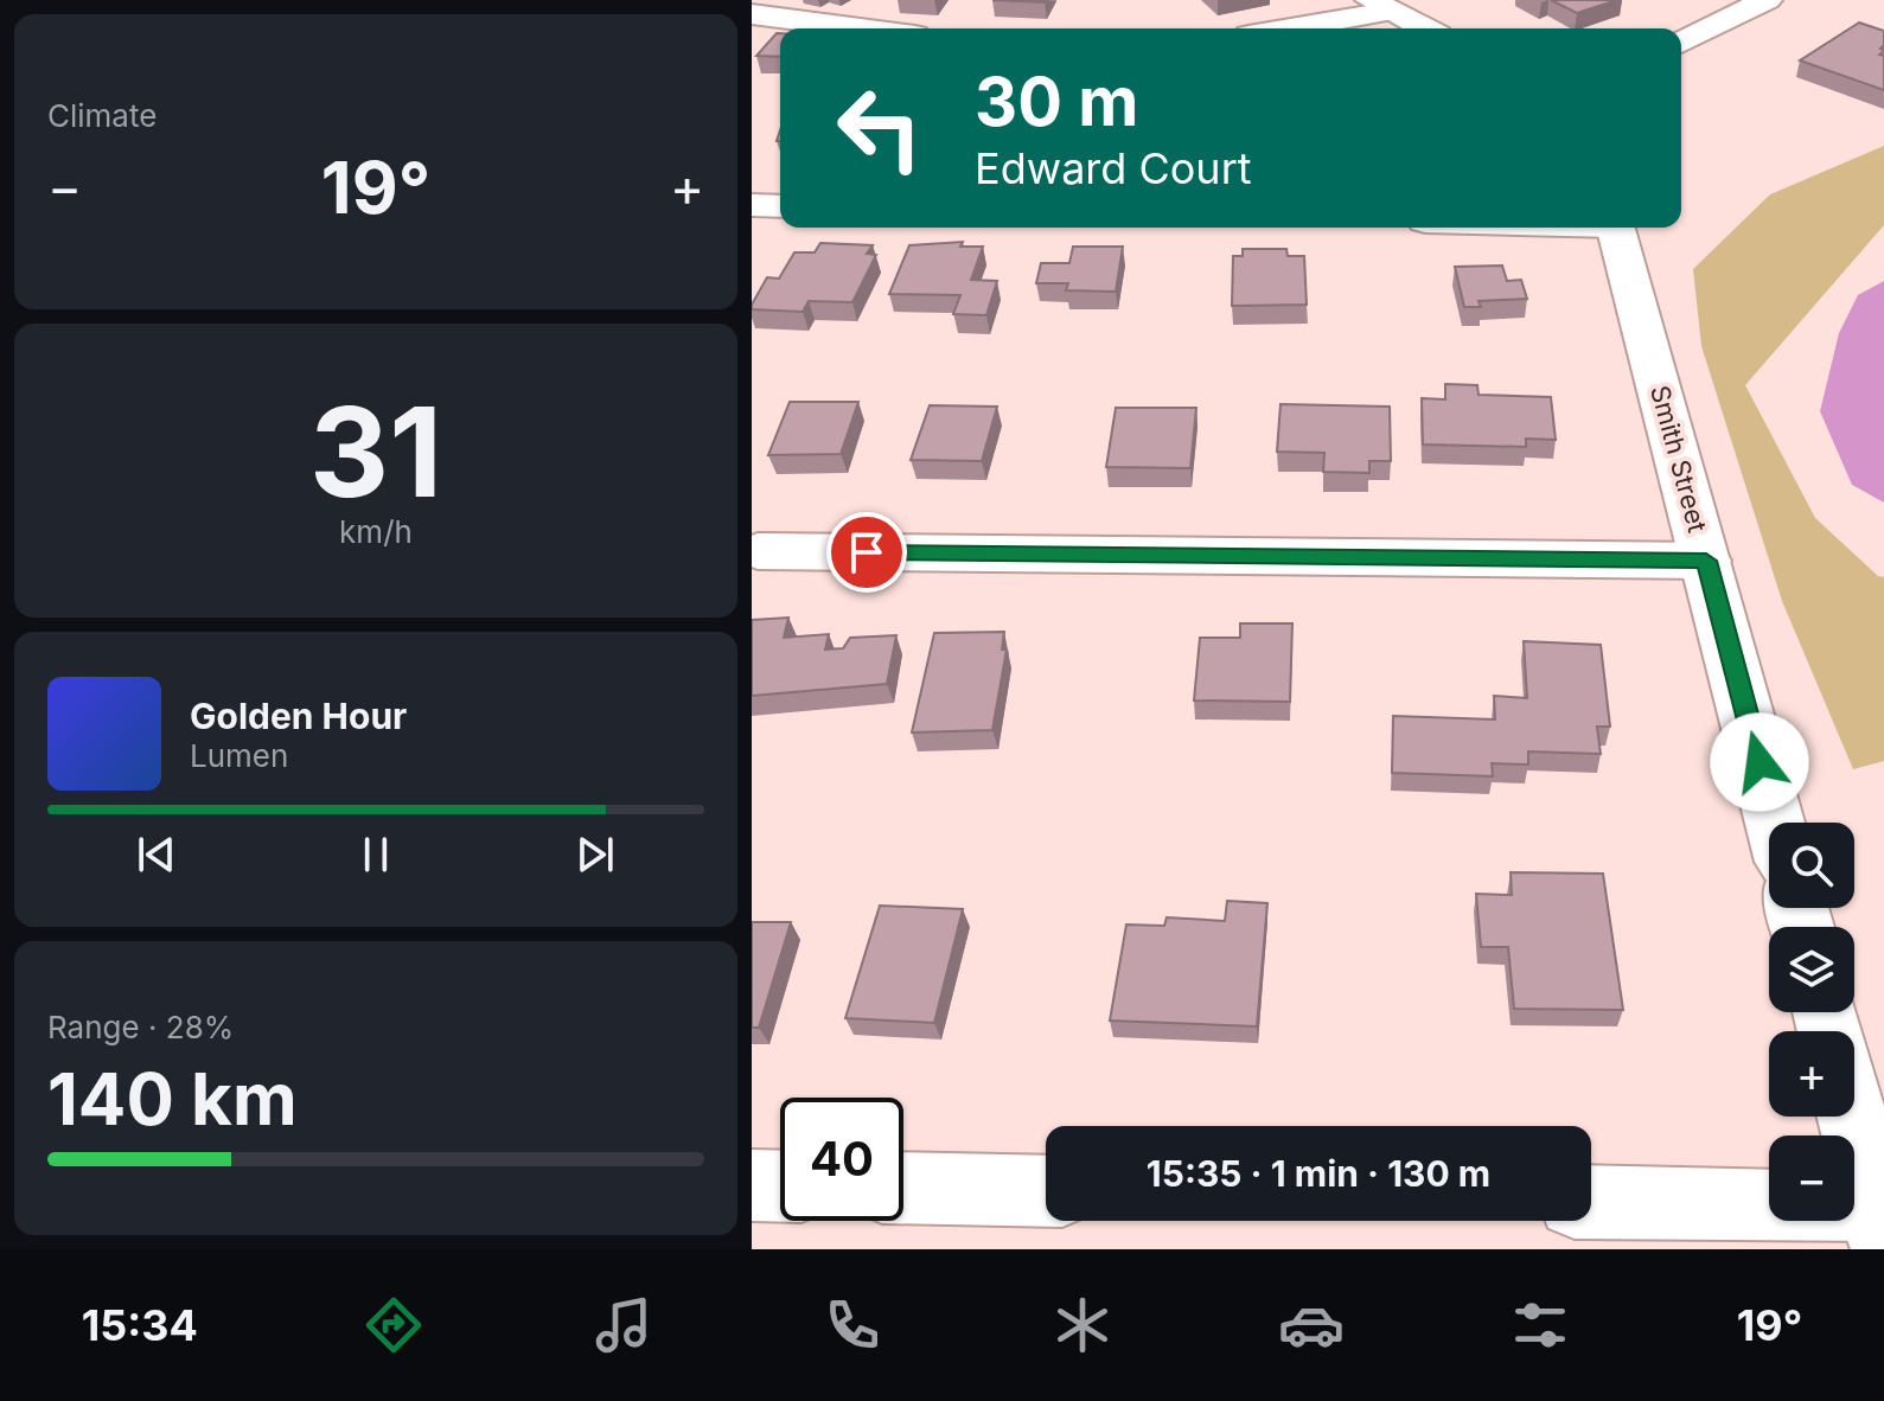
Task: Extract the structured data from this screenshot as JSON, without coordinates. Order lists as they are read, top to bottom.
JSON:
{
  "streets": {
    "street": ["Smith Street"]
  },
  "page": {
    "tile": [
      "Climate",
      ["31", "km/h"],
      ["Range · 28%", "140 km"]
    ],
    "turn": ["30 m", "Edward Court"],
    "heat": ["−", "19°", "+"],
    "song": ["Golden Hour", "Lumen"],
    "map_buttons": ["+", "−"],
    "limit": "40",
    "trip": "15:35 · 1 min · 130 m",
    "tabs": ["15:34", "19°"]
  }
}
